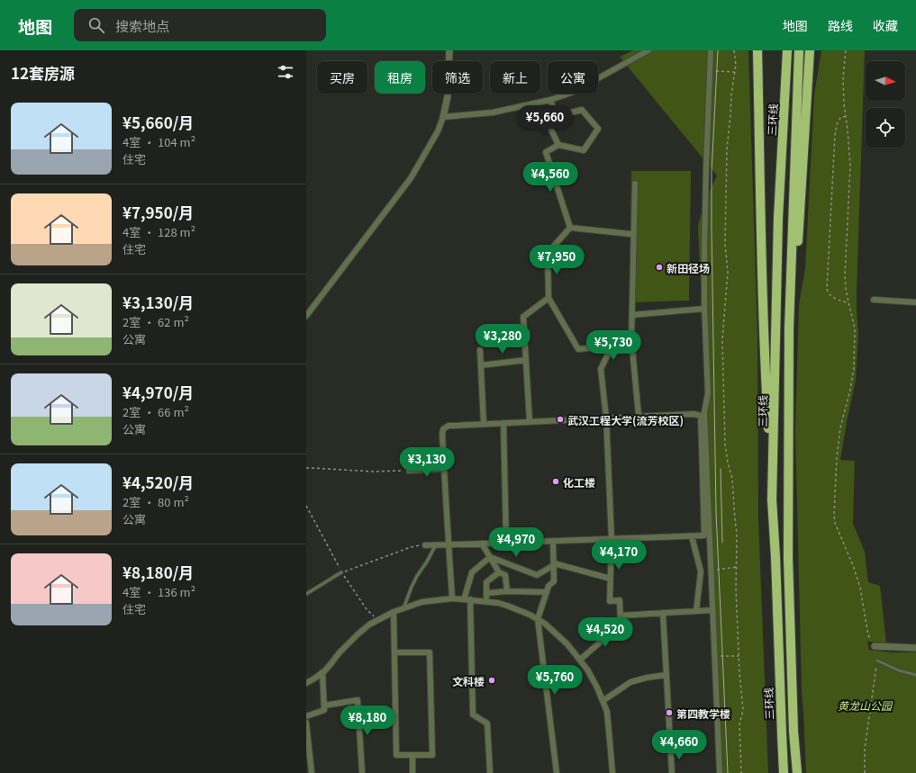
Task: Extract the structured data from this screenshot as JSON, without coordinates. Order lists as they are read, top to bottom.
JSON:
{
  "streets": {
    "highway": ["三环线"]
  },
  "parks": ["黄龙山公园"],
  "places": [
    "新田径场",
    "武汉工程大学(流芳校区)",
    "化工楼",
    "文科楼",
    "第四教学楼"
  ],
  "north": "right",
  "page": {
    "header": "地图",
    "search": "搜索地点",
    "nav": ["地图", "路线", "收藏"],
    "heading": "12套房源",
    "chip": [
      "买房",
      "租房",
      "筛选",
      "新上",
      "公寓"
    ],
    "list": [
      {
        "name": "¥5,660/月",
        "note": "4室 · 104 m² · 住宅"
      },
      {
        "name": "¥7,950/月",
        "note": "4室 · 128 m² · 住宅"
      },
      {
        "name": "¥3,130/月",
        "note": "2室 · 62 m² · 公寓"
      },
      {
        "name": "¥4,970/月",
        "note": "2室 · 66 m² · 公寓"
      },
      {
        "name": "¥4,520/月",
        "note": "2室 · 80 m² · 公寓"
      },
      {
        "name": "¥8,180/月",
        "note": "4室 · 136 m² · 住宅"
      }
    ],
    "price": [
      "¥5,660",
      "¥4,560",
      "¥7,950",
      "¥3,280",
      "¥5,730",
      "¥3,130",
      "¥4,970",
      "¥4,170",
      "¥4,520",
      "¥5,760",
      "¥8,180",
      "¥4,660"
    ]
  }
}
